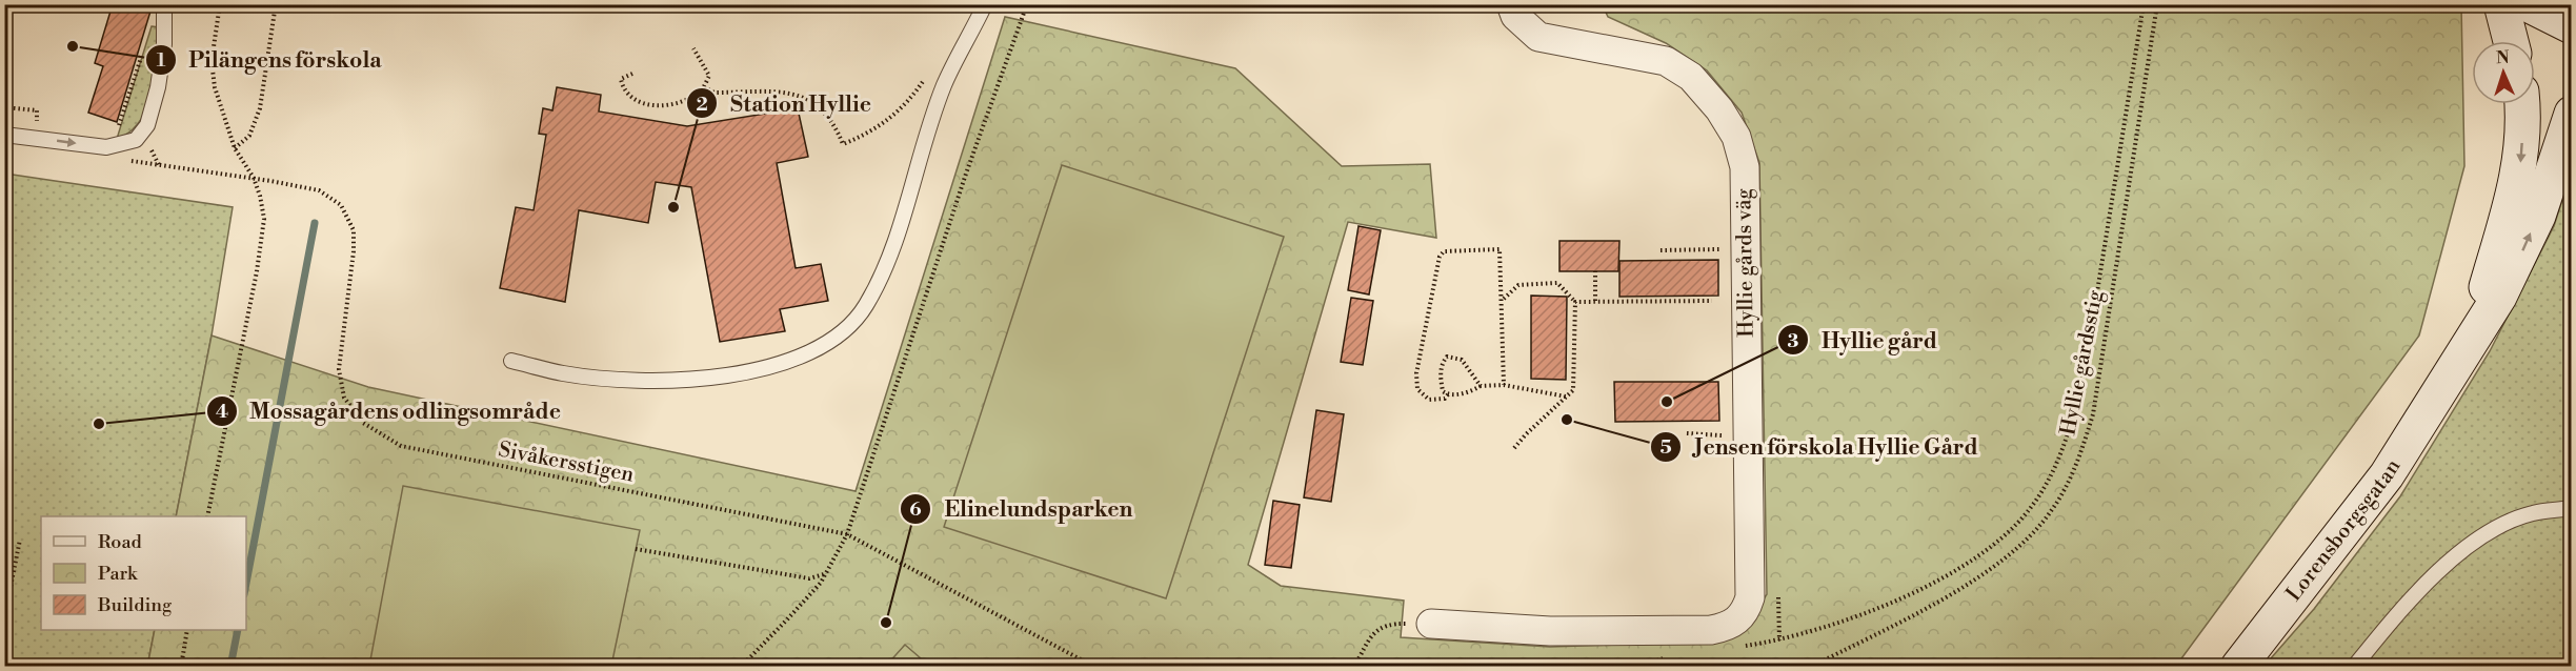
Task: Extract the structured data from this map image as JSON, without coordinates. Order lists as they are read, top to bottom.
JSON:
{
  "streets": {
    "main road": ["Lorensborgsgatan"],
    "street": ["Hyllie gårds väg"],
    "path": ["Hyllie gårdsstig", "Sivåkersstigen"]
  },
  "places": [
    "Pilängens förskola",
    "Station Hyllie",
    "Hyllie gård",
    "Jensen förskola Hyllie Gård",
    "Mossagårdens odlingsområde",
    "Elinelundsparken"
  ],
  "legend": ["Road", "Park", "Building"],
  "north": "top"
}
